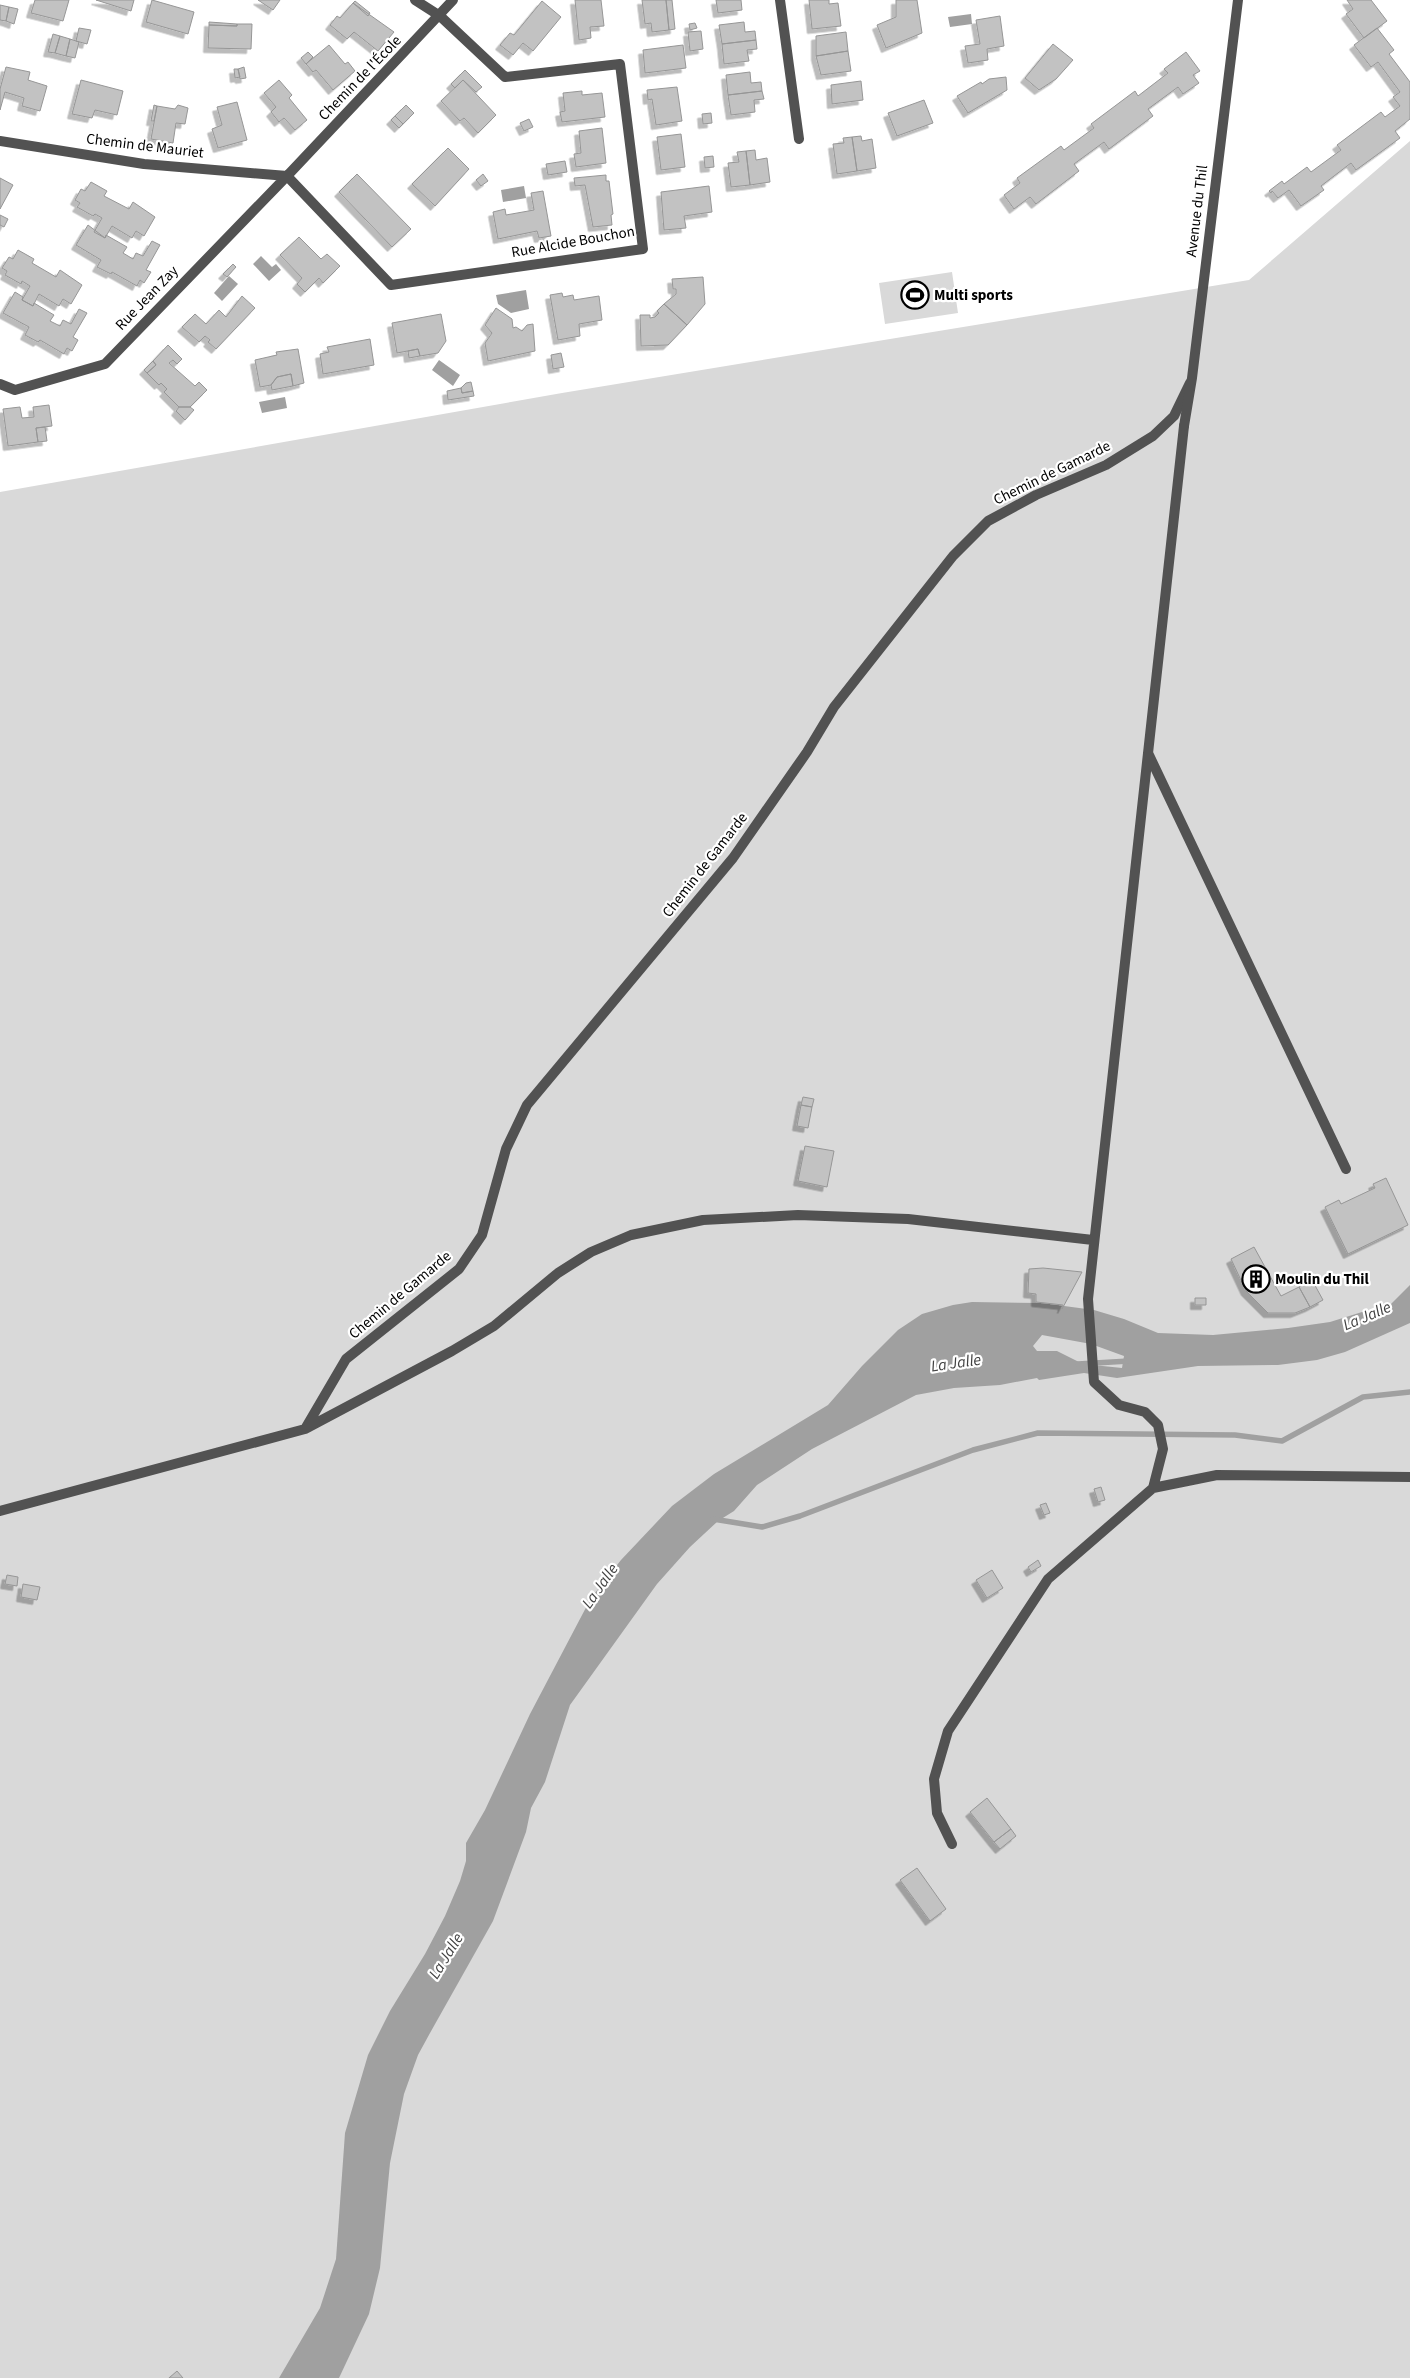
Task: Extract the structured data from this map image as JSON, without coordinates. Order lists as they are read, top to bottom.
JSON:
{
  "streets": {
    "street": [
      "Chemin de l'École",
      "Chemin de Mauriet",
      "Avenue du Thil",
      "Rue Alcide Bouchon",
      "Rue Jean Zay",
      "Chemin de Gamarde"
    ]
  },
  "crossings": [
    ["Chemin de l'École", "Chemin de Mauriet"],
    ["Chemin de l'École", "Rue Alcide Bouchon"],
    ["Chemin de l'École", "Rue Jean Zay"],
    ["Chemin de Mauriet", "Rue Alcide Bouchon"],
    ["Chemin de Mauriet", "Rue Jean Zay"],
    ["Avenue du Thil", "Chemin de Gamarde"],
    ["Rue Alcide Bouchon", "Rue Jean Zay"]
  ],
  "water": ["La Jalle"],
  "places": {
    "sports": ["Multi sports"],
    "building": ["Moulin du Thil"]
  }
}
